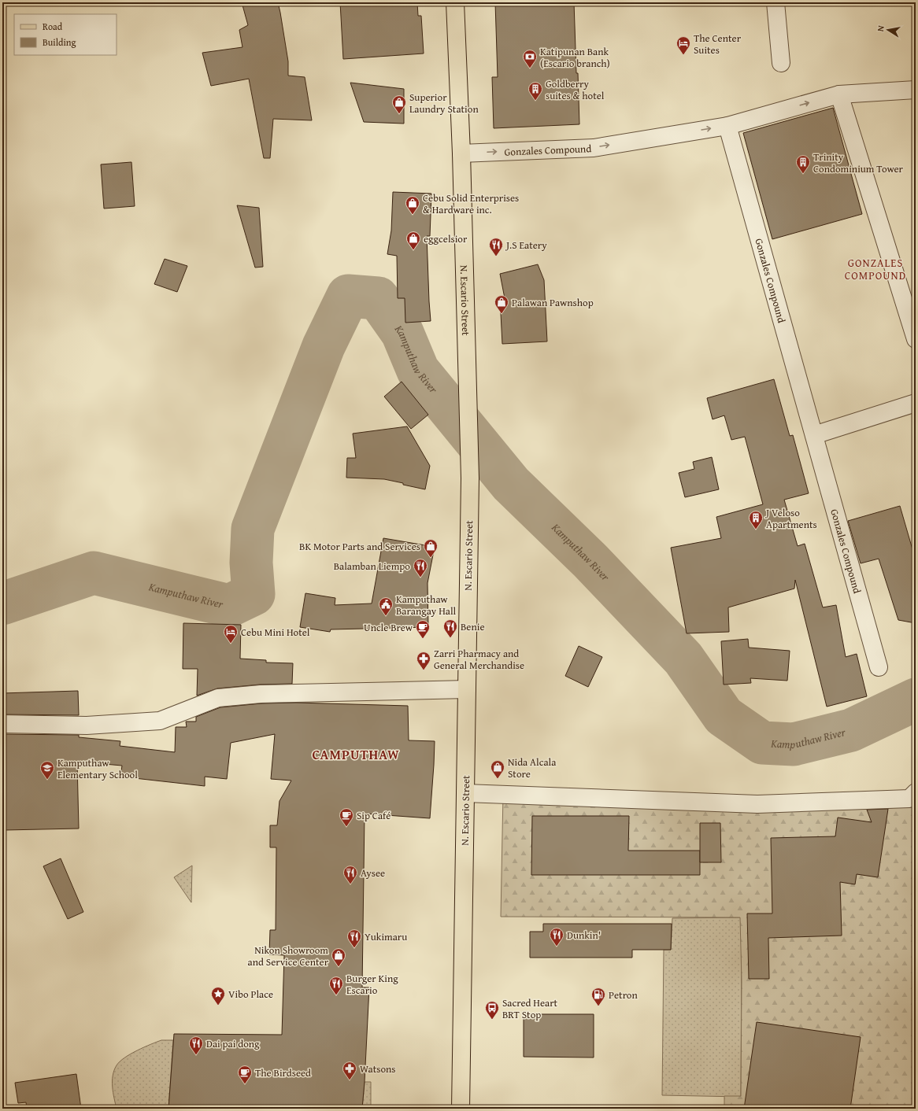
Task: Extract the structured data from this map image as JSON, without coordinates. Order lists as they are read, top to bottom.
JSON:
{
  "streets": {
    "main road": ["N. Escario Street"],
    "street": ["Gonzales Compound"]
  },
  "crossings": [
    ["Gonzales Compound", "N. Escario Street"]
  ],
  "one_way": ["Gonzales Compound"],
  "districts": ["GONZALES COMPOUND", "CAMPUTHAW"],
  "water": ["Kamputhaw River"],
  "places": {
    "hotel": ["The Center Suites", "Cebu Mini Hotel"],
    "bank": ["Katipunan Bank (Escario branch)"],
    "building": ["Goldberry suites & hotel", "Trinity Condominium Tower", "J Veloso Apartments"],
    "shop": [
      "Superior Laundry Station",
      "Cebu Solid Enterprises & Hardware inc.",
      "eggcelsior",
      "Palawan Pawnshop",
      "BK Motor Parts and Services",
      "Nida Alcala Store",
      "Nikon Showroom and Service Center"
    ],
    "restaurant": [
      "J.S Eatery",
      "Balamban Liempo",
      "Benie",
      "Aysee",
      "Dunkin'",
      "Yukimaru",
      "Burger King Escario",
      "Dai pai dong"
    ],
    "public building": ["Kamputhaw Barangay Hall"],
    "cafe": ["Uncle Brew", "Sip Café", "The Birdseed"],
    "pharmacy": ["Zarri Pharmacy and General Merchandise", "Watsons"],
    "school or university": ["Kamputhaw Elementary School"],
    "place": ["Vibo Place"],
    "fuel station": ["Petron"],
    "bus stop": ["Sacred Heart BRT Stop"]
  },
  "legend": ["Road", "Building"],
  "north": "left"
}
